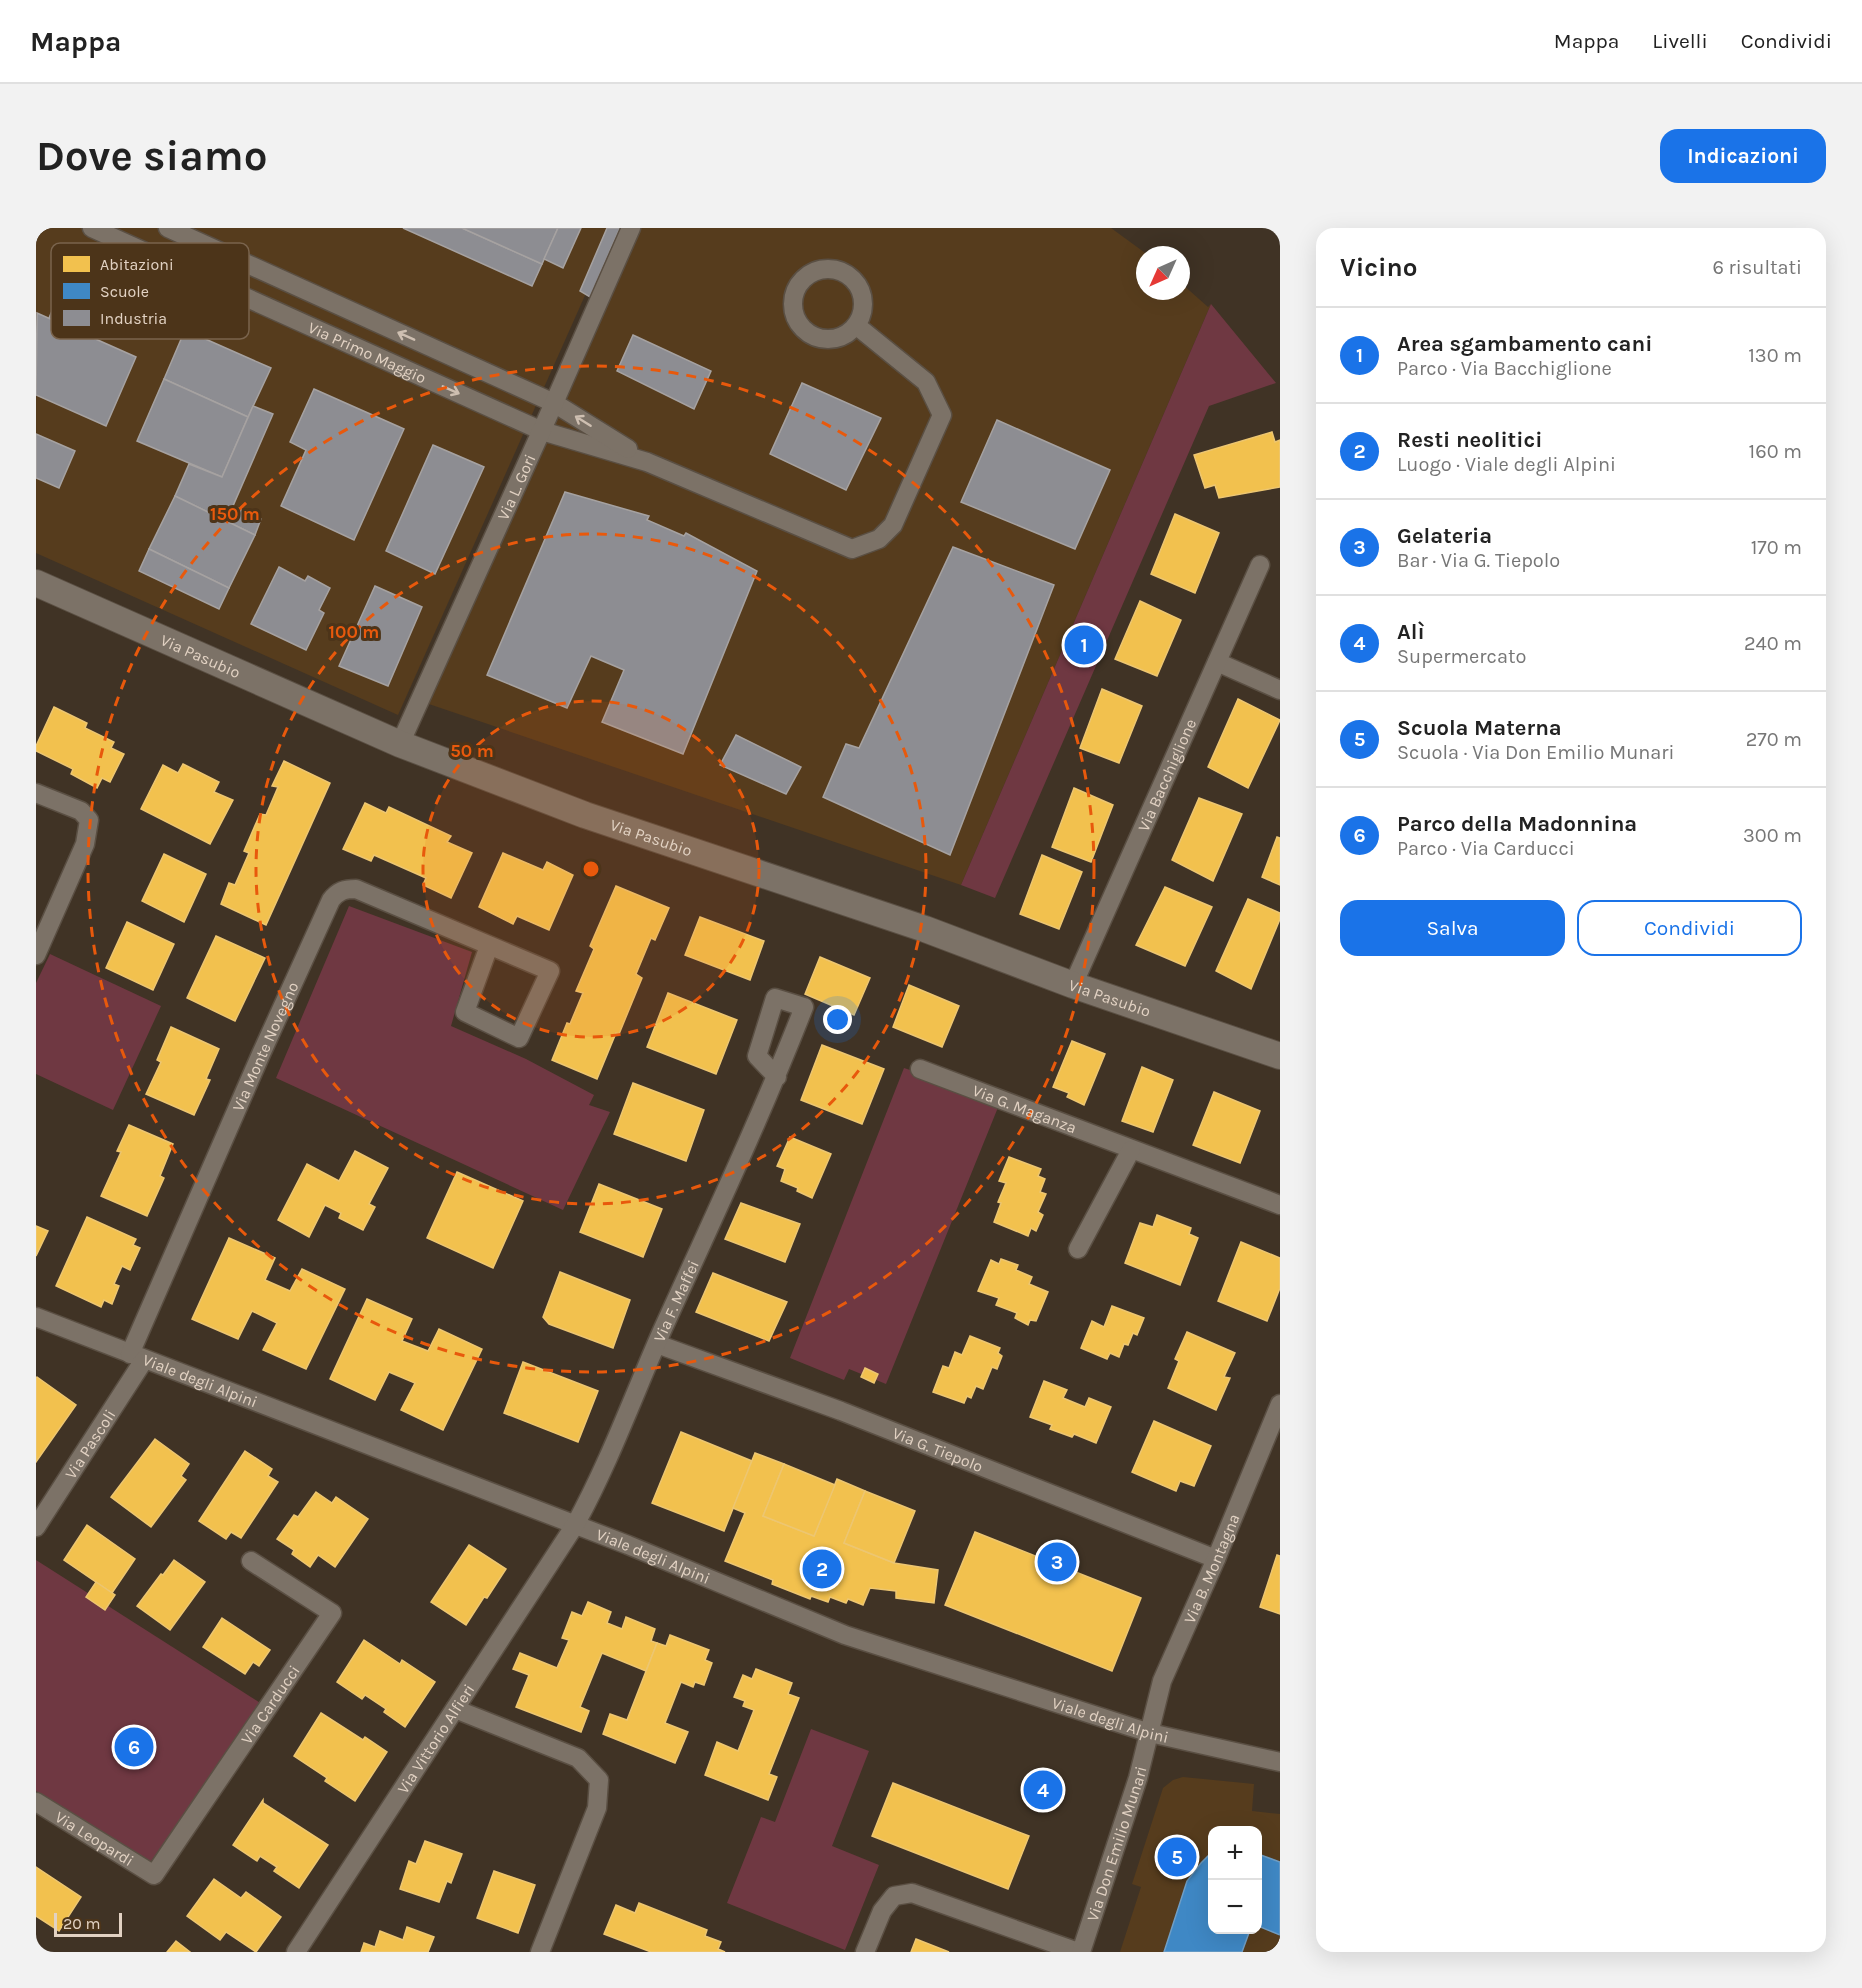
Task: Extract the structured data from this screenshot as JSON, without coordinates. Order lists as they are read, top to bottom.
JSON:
{
  "streets": {
    "street": [
      "Via Primo Maggio",
      "Via L. Gori",
      "Via Pasubio",
      "Via Bacchiglione",
      "Via Monte Novegno",
      "Via G. Maganza",
      "Via F. Maffei",
      "Viale degli Alpini",
      "Via Pascoli",
      "Via G. Tiepolo",
      "Via B. Montagna",
      "Via Carducci",
      "Via Vittorio Alfieri",
      "Via Leopardi",
      "Via Don Emilio Munari"
    ]
  },
  "crossings": [
    ["Via Primo Maggio", "Via L. Gori"],
    ["Via L. Gori", "Via Pasubio"],
    ["Via Pasubio", "Via Bacchiglione"],
    ["Via Monte Novegno", "Viale degli Alpini"],
    ["Via Monte Novegno", "Via Pascoli"],
    ["Via F. Maffei", "Viale degli Alpini"],
    ["Via F. Maffei", "Via G. Tiepolo"],
    ["Via F. Maffei", "Via Vittorio Alfieri"],
    ["Viale degli Alpini", "Via Pascoli"],
    ["Viale degli Alpini", "Via B. Montagna"],
    ["Viale degli Alpini", "Via Vittorio Alfieri"],
    ["Viale degli Alpini", "Via Don Emilio Munari"],
    ["Via G. Tiepolo", "Via B. Montagna"],
    ["Via B. Montagna", "Via Don Emilio Munari"],
    ["Via Carducci", "Via Leopardi"]
  ],
  "legend": ["Abitazioni", "Scuole", "Industria"],
  "scale_bar": "20 m",
  "north": "bottom left",
  "page": {
    "header": "Mappa",
    "nav": ["Mappa", "Livelli", "Condividi"],
    "buttons": [
      "Indicazioni",
      ["Salva", "Condividi"]
    ],
    "title": "Dove siamo",
    "heading": ["Vicino", "6 risultati"],
    "list": [
      {
        "mark": "1",
        "name": "Area sgambamento cani",
        "note": "Parco · Via Bacchiglione",
        "value": "130 m"
      },
      {
        "mark": "2",
        "name": "Resti neolitici",
        "note": "Luogo · Viale degli Alpini",
        "value": "160 m"
      },
      {
        "mark": "3",
        "name": "Gelateria",
        "note": "Bar · Via G. Tiepolo",
        "value": "170 m"
      },
      {
        "mark": "4",
        "name": "Alì",
        "note": "Supermercato",
        "value": "240 m"
      },
      {
        "mark": "5",
        "name": "Scuola Materna",
        "note": "Scuola · Via Don Emilio Munari",
        "value": "270 m"
      },
      {
        "mark": "6",
        "name": "Parco della Madonnina",
        "note": "Parco · Via Carducci",
        "value": "300 m"
      }
    ],
    "pins": [
      "1",
      "3",
      "2",
      "6",
      "4",
      "5"
    ],
    "map_buttons": ["+", "−"],
    "scale": "20 m"
  },
  "rings": ["150 m", "100 m", "50 m"]
}
